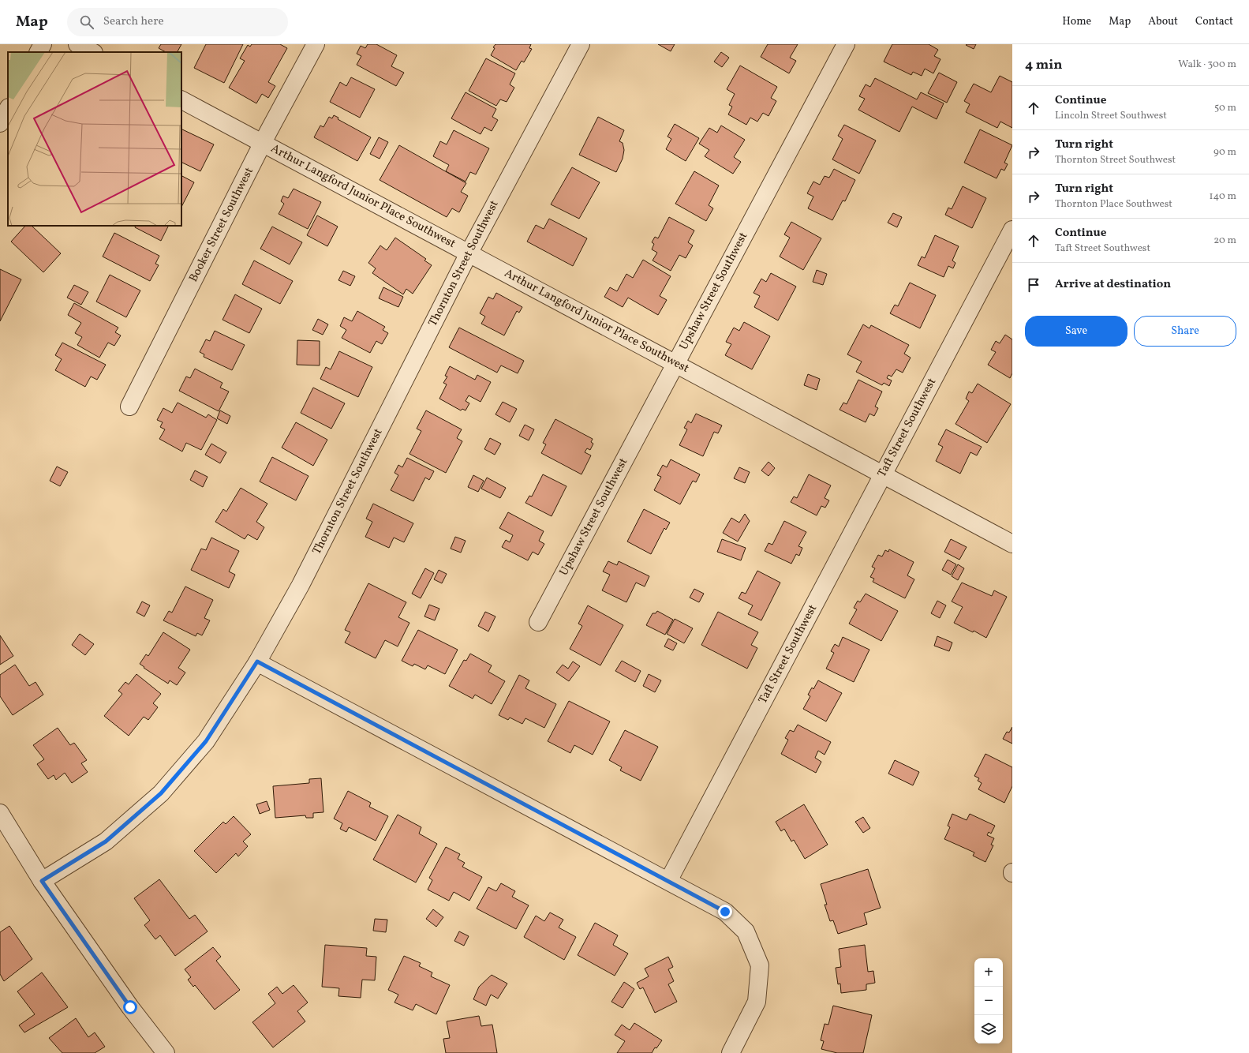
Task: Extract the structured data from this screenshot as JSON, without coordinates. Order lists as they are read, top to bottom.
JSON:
{
  "streets": {
    "street": [
      "Arthur Langford Junior Place Southwest",
      "Booker Street Southwest",
      "Thornton Street Southwest",
      "Upshaw Street Southwest",
      "Taft Street Southwest"
    ]
  },
  "crossings": [
    ["Arthur Langford Junior Place Southwest", "Booker Street Southwest"],
    ["Arthur Langford Junior Place Southwest", "Thornton Street Southwest"],
    ["Arthur Langford Junior Place Southwest", "Upshaw Street Southwest"],
    ["Arthur Langford Junior Place Southwest", "Taft Street Southwest"]
  ],
  "page": {
    "header": "Map",
    "search": "Search here",
    "nav": [
      "Home",
      "Map",
      "About",
      "Contact"
    ],
    "heading": ["4 min", "Walk · 300 m"],
    "list": [
      ["Continue", "Lincoln Street Southwest", "50 m"],
      ["Turn right", "Thornton Street Southwest", "90 m"],
      ["Turn right", "Thornton Place Southwest", "140 m"],
      ["Continue", "Taft Street Southwest", "20 m"],
      "Arrive at destination"
    ],
    "buttons": ["Save", "Share"],
    "map_buttons": ["+", "−"]
  }
}
